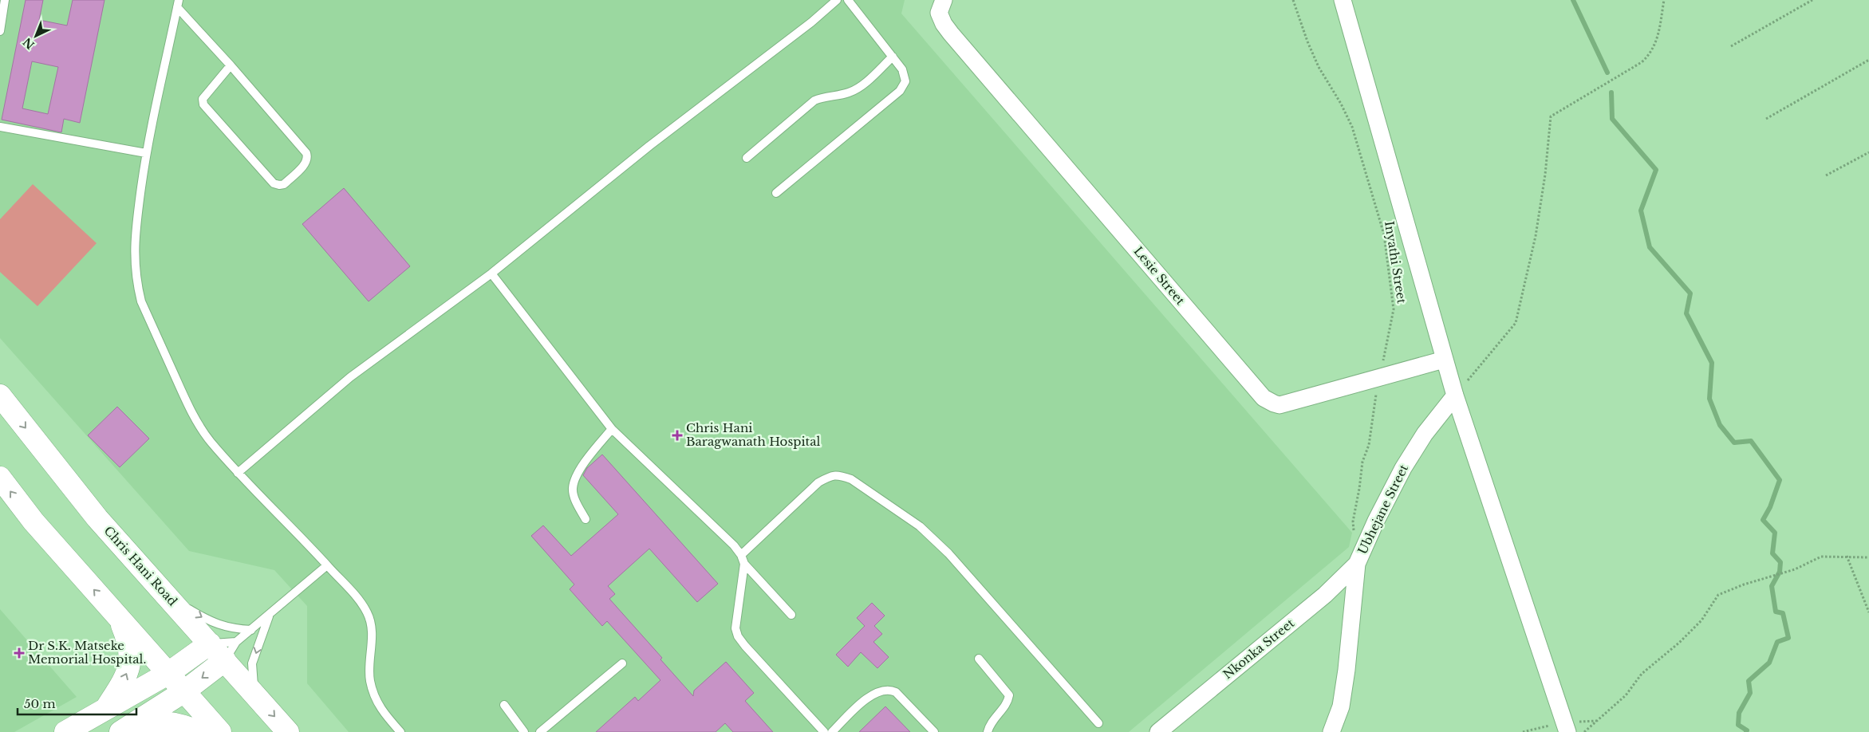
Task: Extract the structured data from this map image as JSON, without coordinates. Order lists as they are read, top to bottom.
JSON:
{
  "streets": {
    "main road": ["Chris Hani Road"],
    "street": ["Lesie Street", "Ubhejane Street", "Nkonka Street"],
    "path": ["Inyathi Street"]
  },
  "crossings": [
    ["Inyathi Street", "Lesie Street"],
    ["Ubhejane Street", "Nkonka Street"]
  ],
  "places": {
    "health": ["Chris Hani Baragwanath Hospital", "Dr S.K. Matseke Memorial Hospital."]
  },
  "scale_bar": "50 m",
  "north": "bottom left"
}
